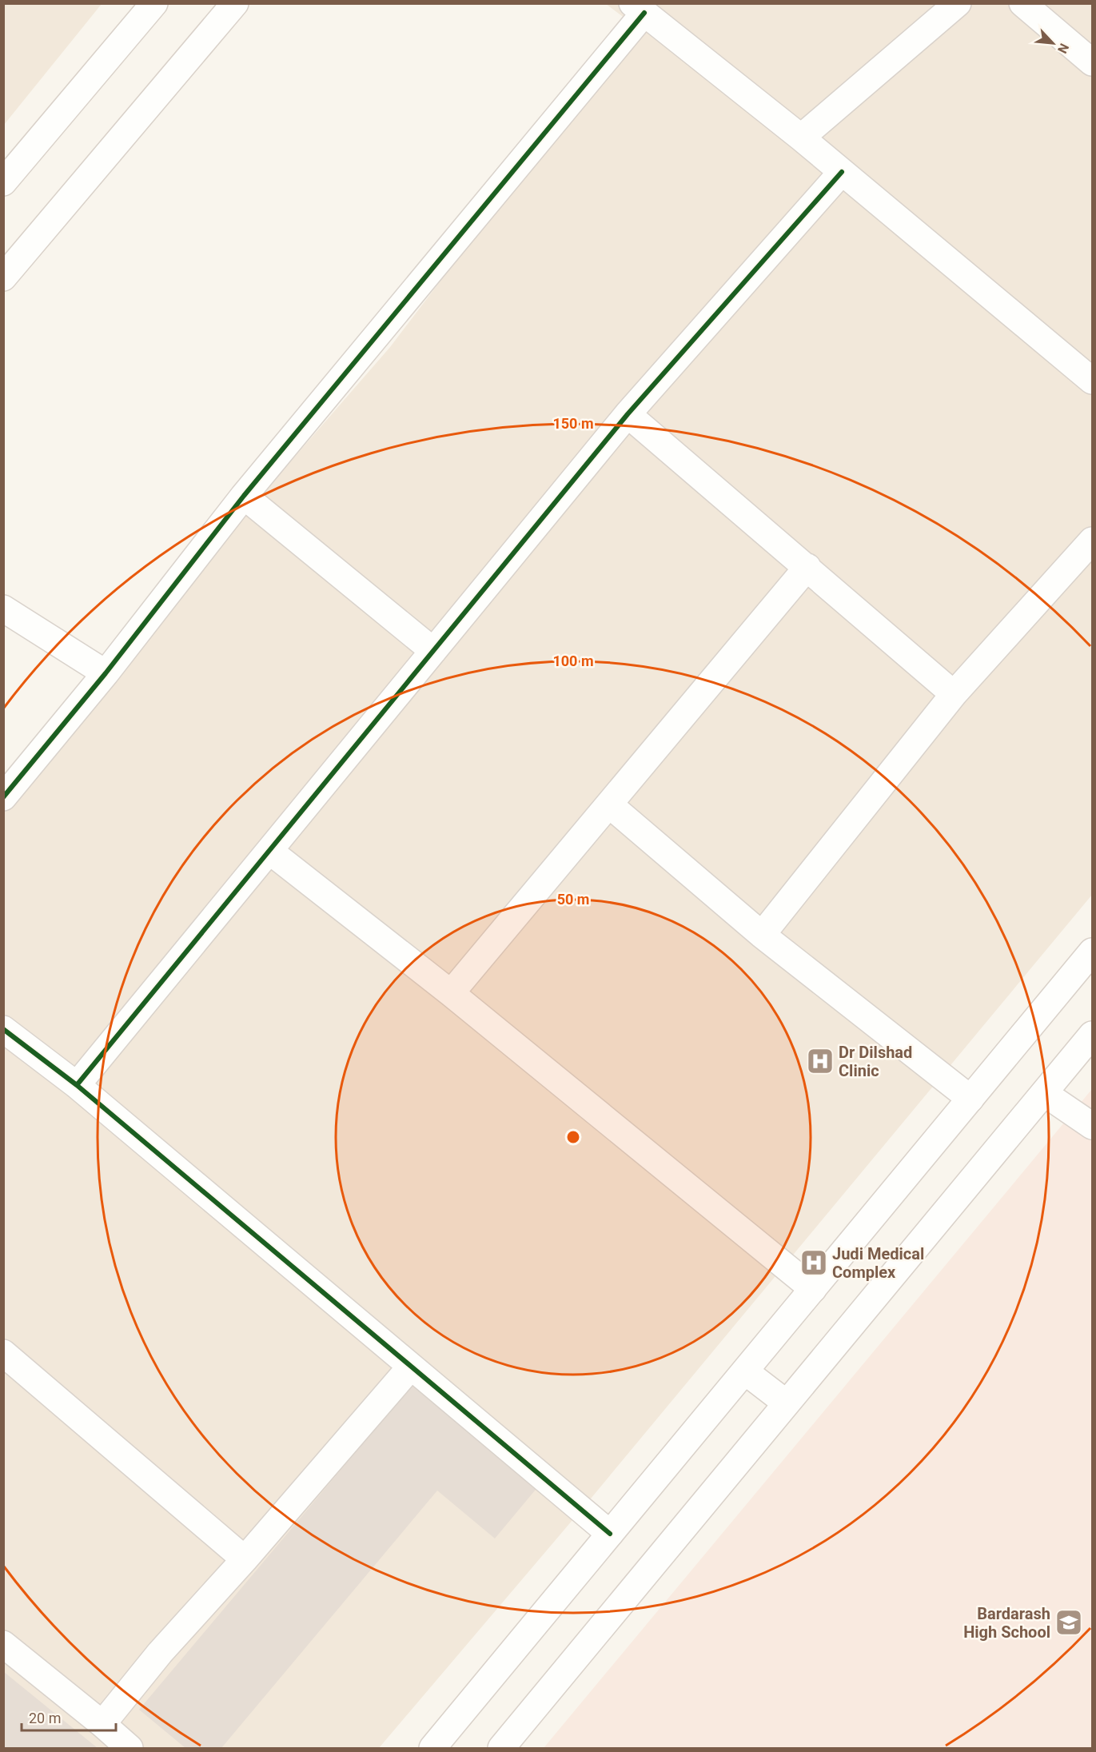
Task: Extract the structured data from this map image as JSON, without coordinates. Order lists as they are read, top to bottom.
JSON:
{
  "places": {
    "hospital": ["Dr Dilshad Clinic", "Judi Medical Complex"],
    "school or university": ["Bardarash High School"]
  },
  "scale_bar": "20 m",
  "north": "bottom right",
  "rings": ["150 m", "100 m", "50 m"]
}
